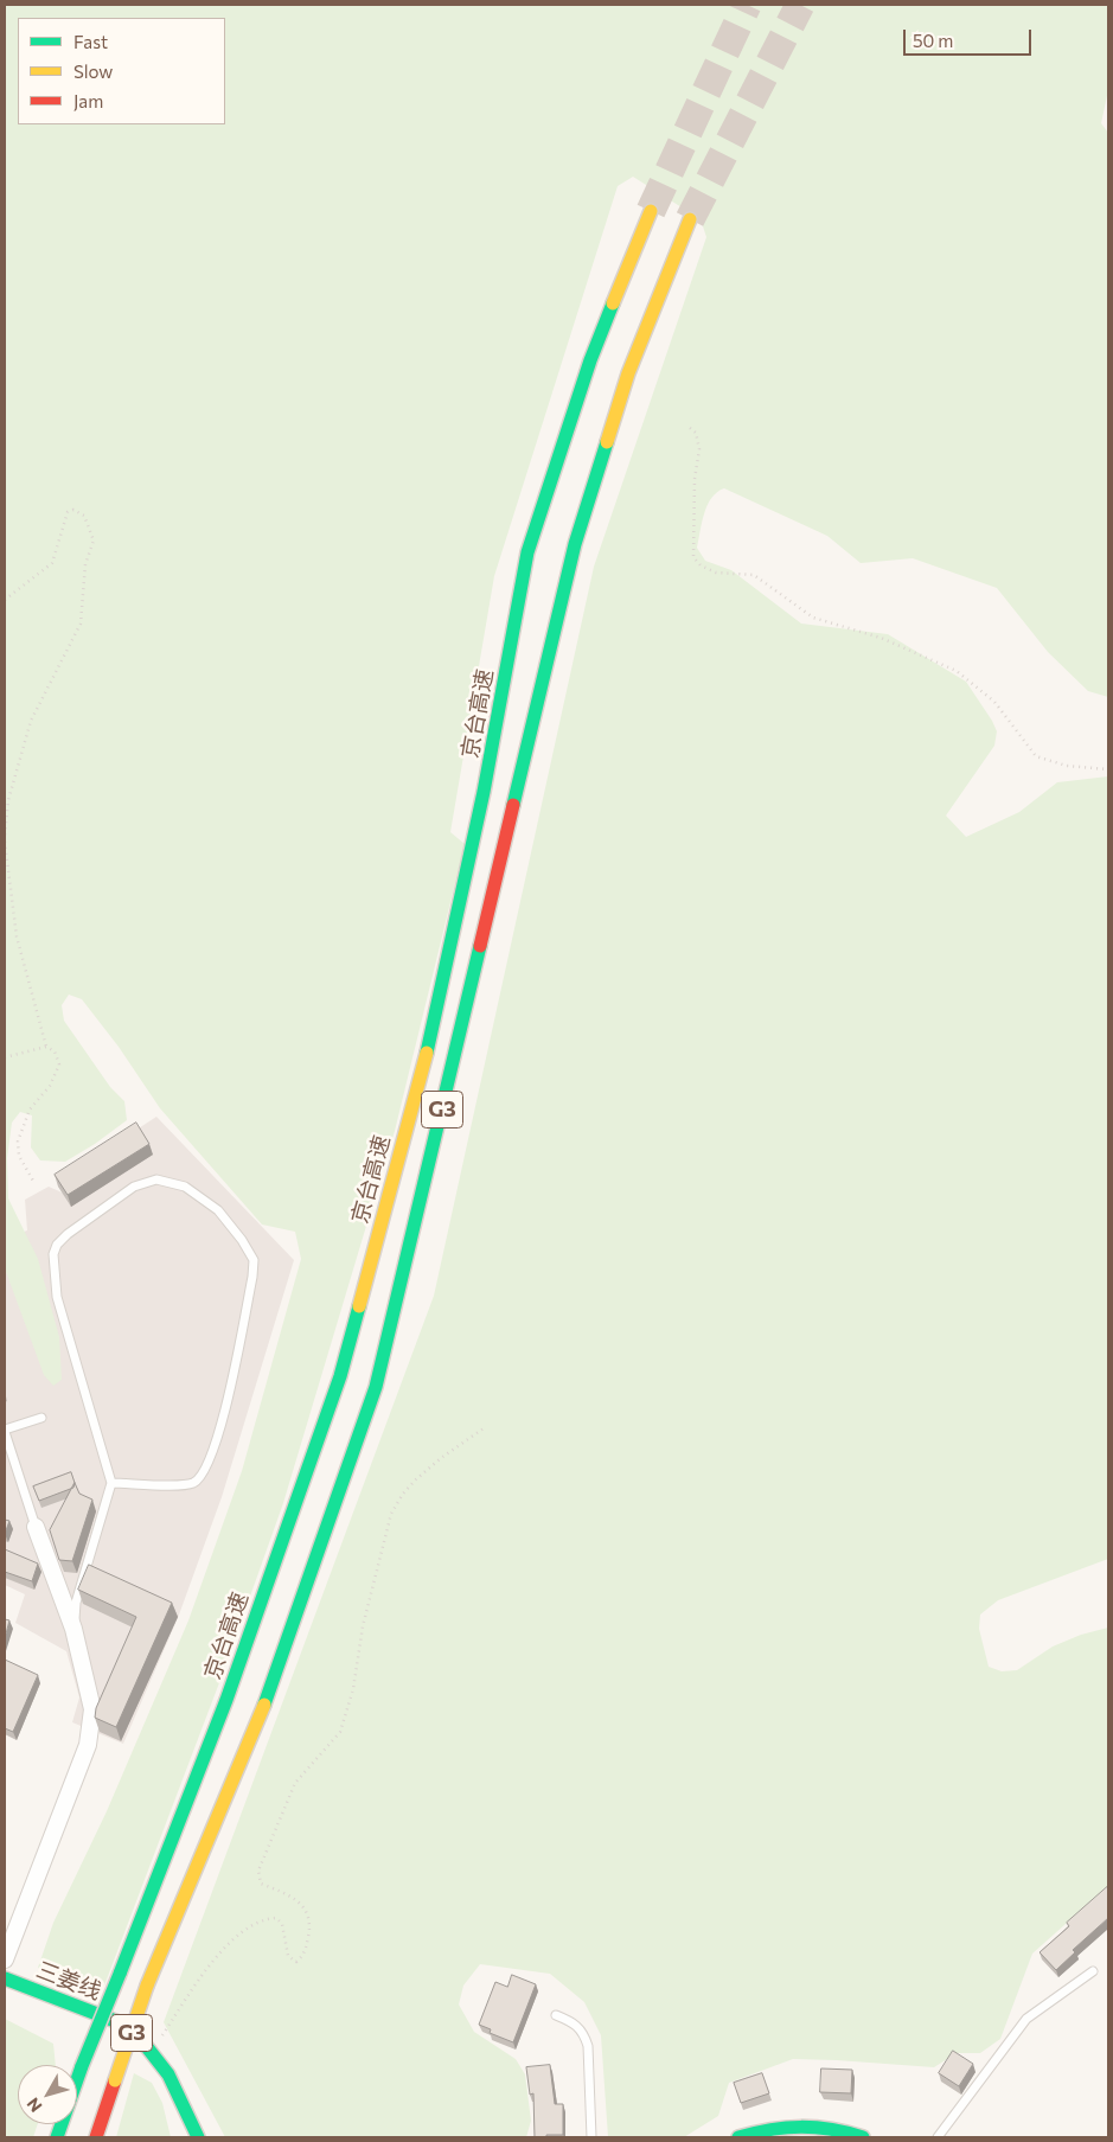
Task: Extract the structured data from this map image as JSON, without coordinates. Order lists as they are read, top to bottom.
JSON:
{
  "streets": {
    "main road": ["京台高速", "G3", "三姜线"]
  },
  "legend": ["Fast", "Slow", "Jam"],
  "scale_bar": "50 m",
  "north": "bottom left"
}
